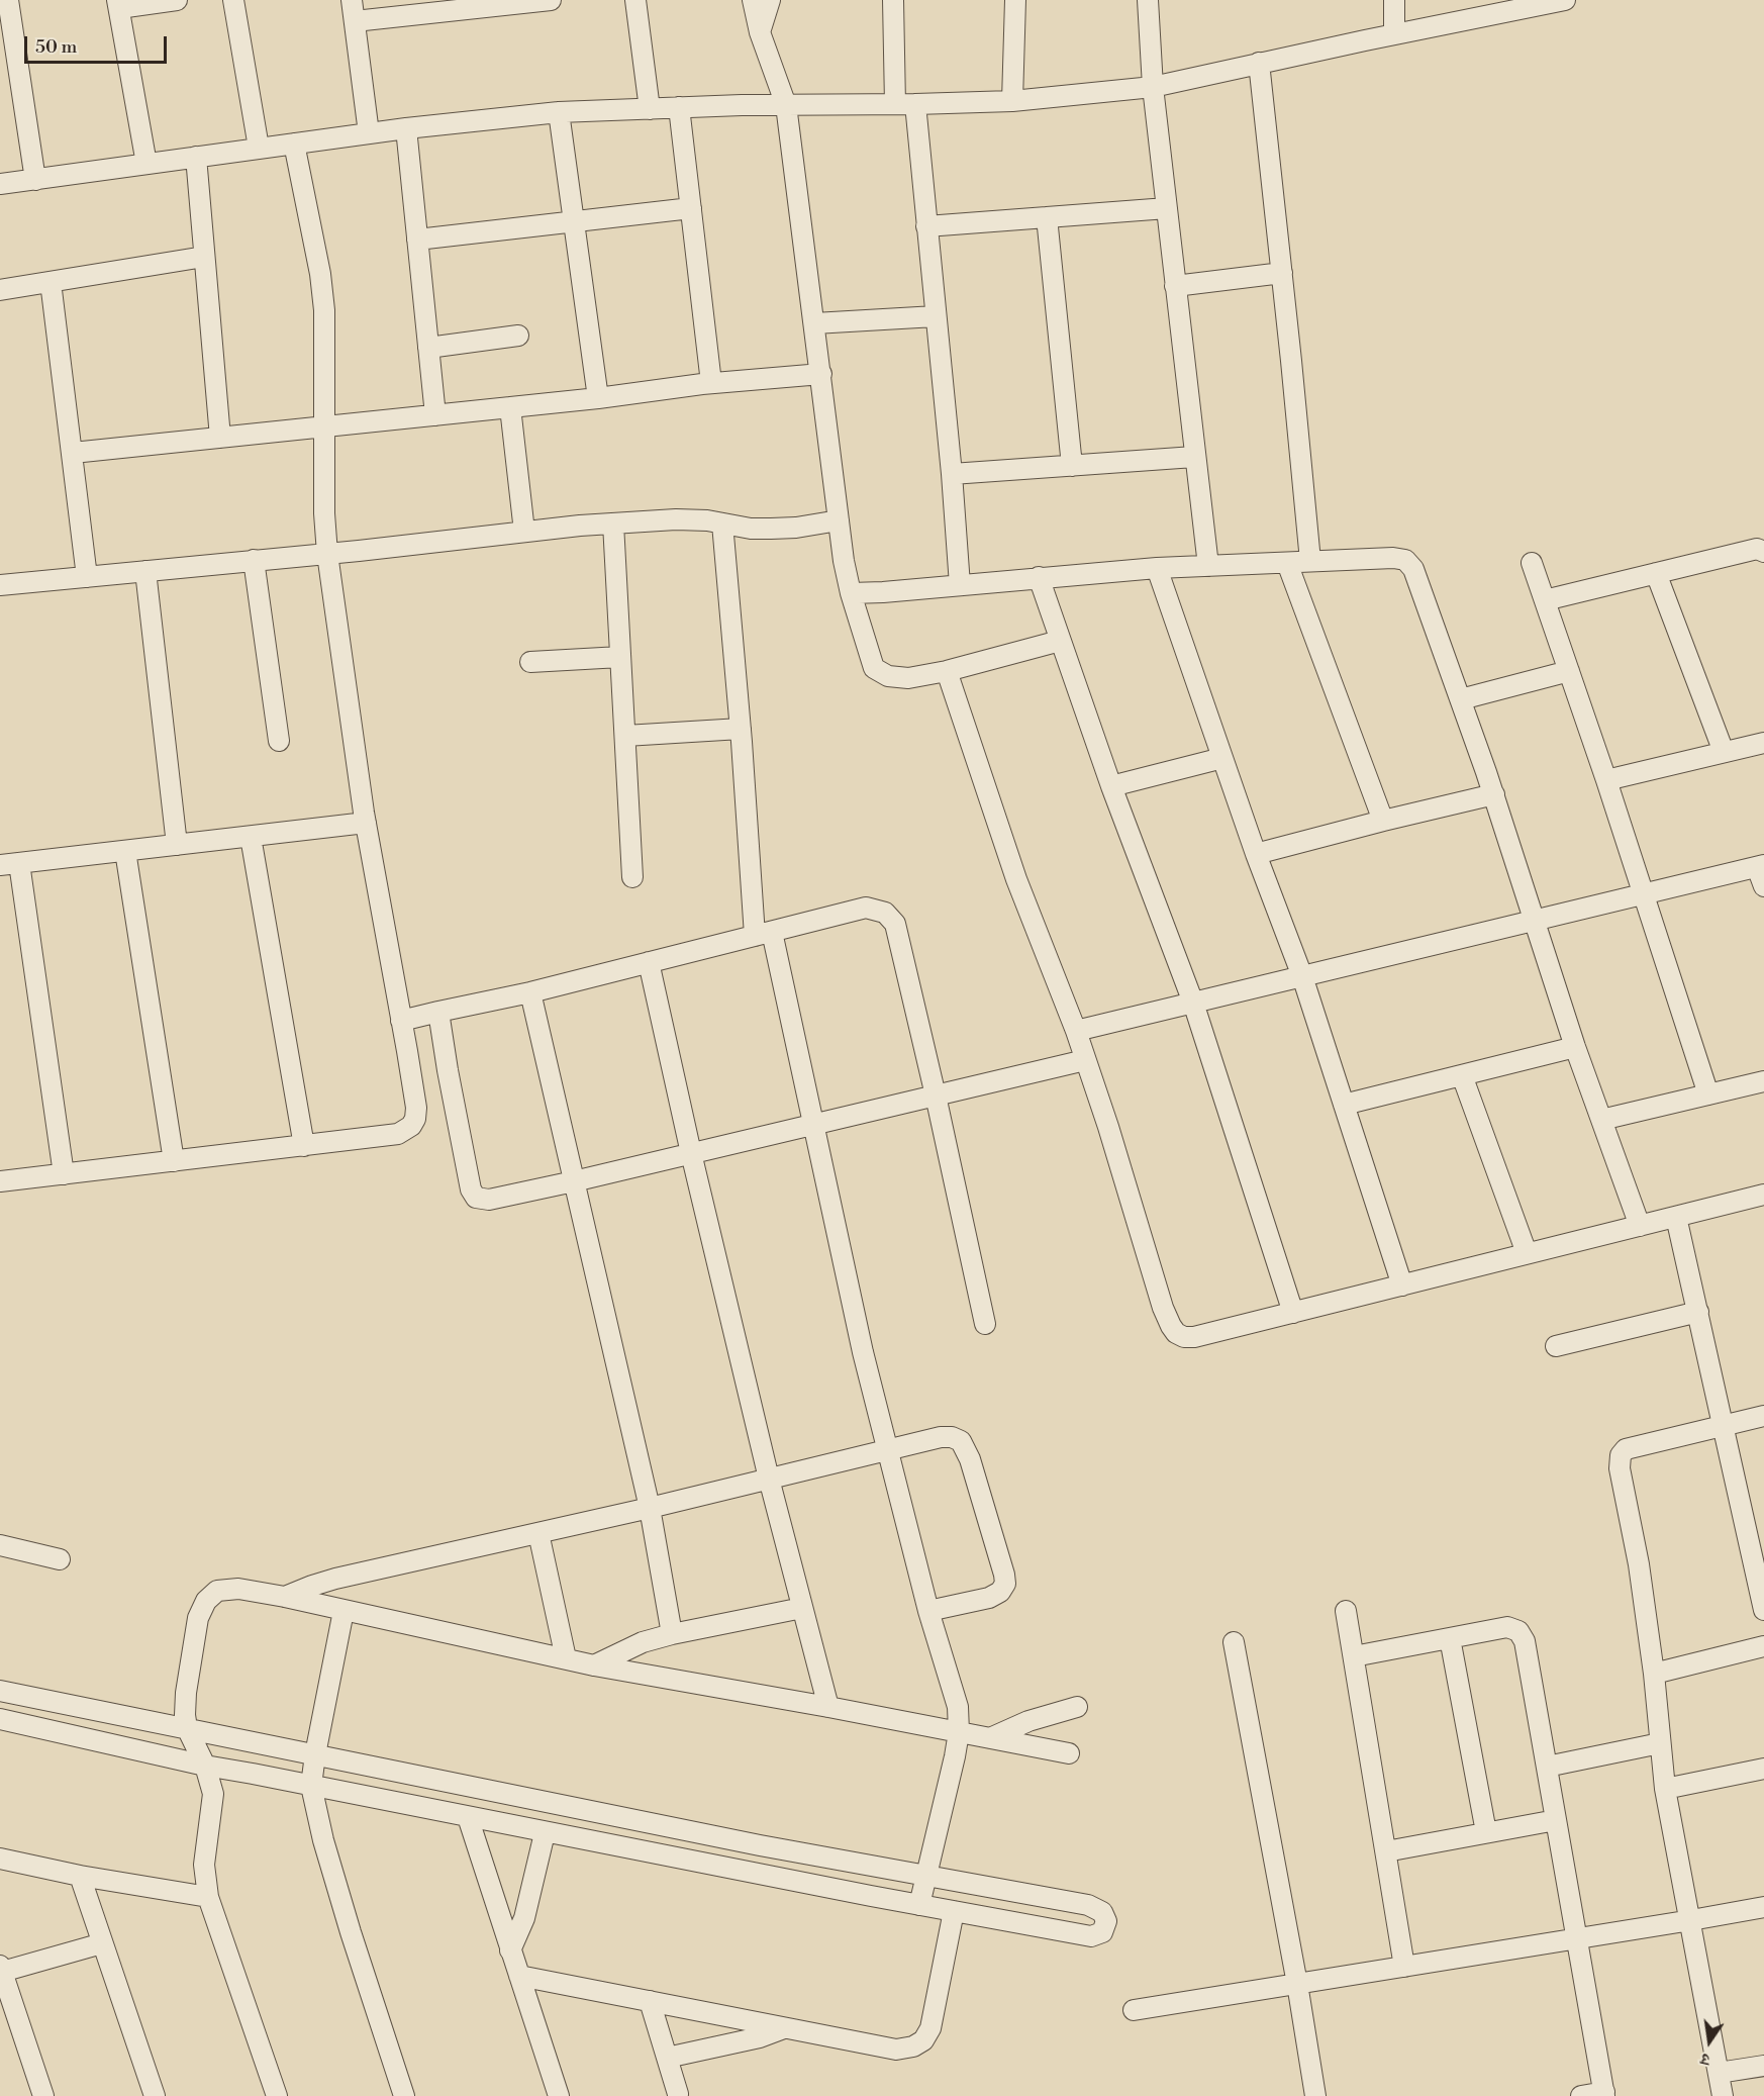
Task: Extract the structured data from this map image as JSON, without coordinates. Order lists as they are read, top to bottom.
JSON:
{
  "scale_bar": "50 m",
  "north": "bottom"
}
